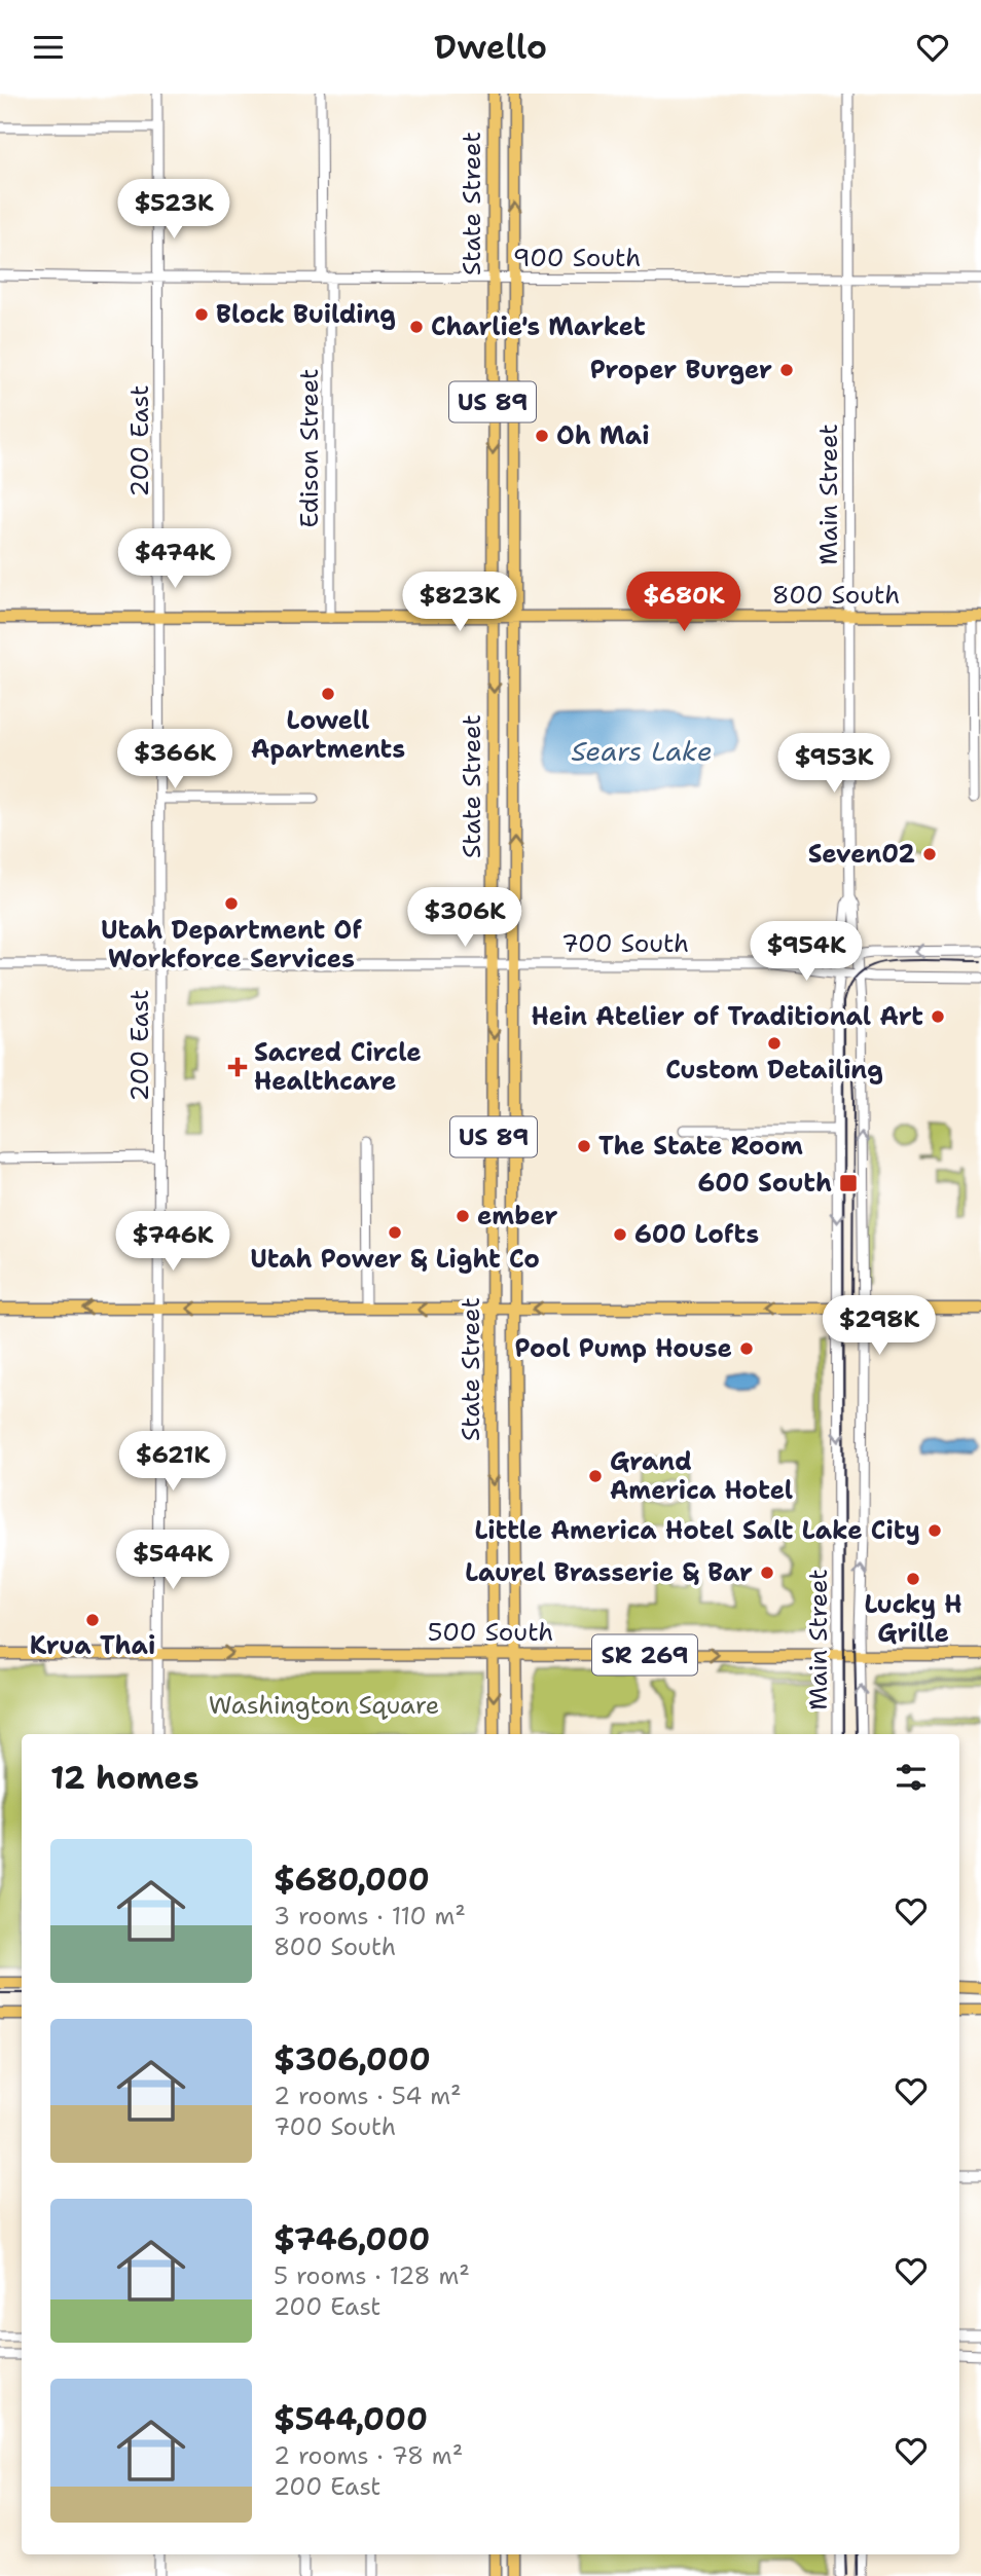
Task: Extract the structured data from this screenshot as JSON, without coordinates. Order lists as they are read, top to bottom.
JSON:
{
  "streets": {
    "main road": [
      "State Street",
      "US 89",
      "800 South",
      "500 South",
      "SR 269"
    ],
    "street": [
      "900 South",
      "200 East",
      "Edison Street",
      "Main Street",
      "700 South"
    ]
  },
  "crossings": [
    ["State Street", "900 South"],
    ["State Street", "800 South"],
    ["State Street", "700 South"],
    ["State Street", "500 South"],
    ["900 South", "200 East"],
    ["900 South", "Edison Street"],
    ["900 South", "Main Street"],
    ["200 East", "800 South"],
    ["200 East", "700 South"],
    ["200 East", "500 South"],
    ["Edison Street", "800 South"],
    ["Main Street", "800 South"],
    ["Main Street", "700 South"],
    ["Main Street", "500 South"]
  ],
  "one_way": ["500 South"],
  "water": ["Sears Lake"],
  "parks": ["Washington Square"],
  "places": {
    "other": [
      "Block Building",
      "Charlie's Market",
      "Proper Burger",
      "Oh Mai",
      "Lowell Apartments",
      "Seven02",
      "Utah Department Of Workforce Services",
      "Hein Atelier of Traditional Art",
      "Custom Detailing",
      "The State Room",
      "ember",
      "Utah Power & Light Co",
      "600 Lofts",
      "Pool Pump House",
      "Grand America Hotel",
      "Little America Hotel Salt Lake City",
      "Laurel Brasserie & Bar",
      "Lucky H Grille",
      "Krua Thai"
    ],
    "health": ["Sacred Circle Healthcare"],
    "transit": ["600 South"]
  },
  "page": {
    "header": "Dwello",
    "price": [
      "$523K",
      "$474K",
      "$823K",
      "$680K",
      "$366K",
      "$953K",
      "$306K",
      "$954K",
      "$746K",
      "$298K",
      "$621K",
      "$544K"
    ],
    "heading": "12 homes",
    "list": [
      {
        "name": "$680,000",
        "note": "3 rooms · 110 m² · 800 South"
      },
      {
        "name": "$306,000",
        "note": "2 rooms · 54 m² · 700 South"
      },
      {
        "name": "$746,000",
        "note": "5 rooms · 128 m² · 200 East"
      },
      {
        "name": "$544,000",
        "note": "2 rooms · 78 m² · 200 East"
      }
    ]
  }
}
